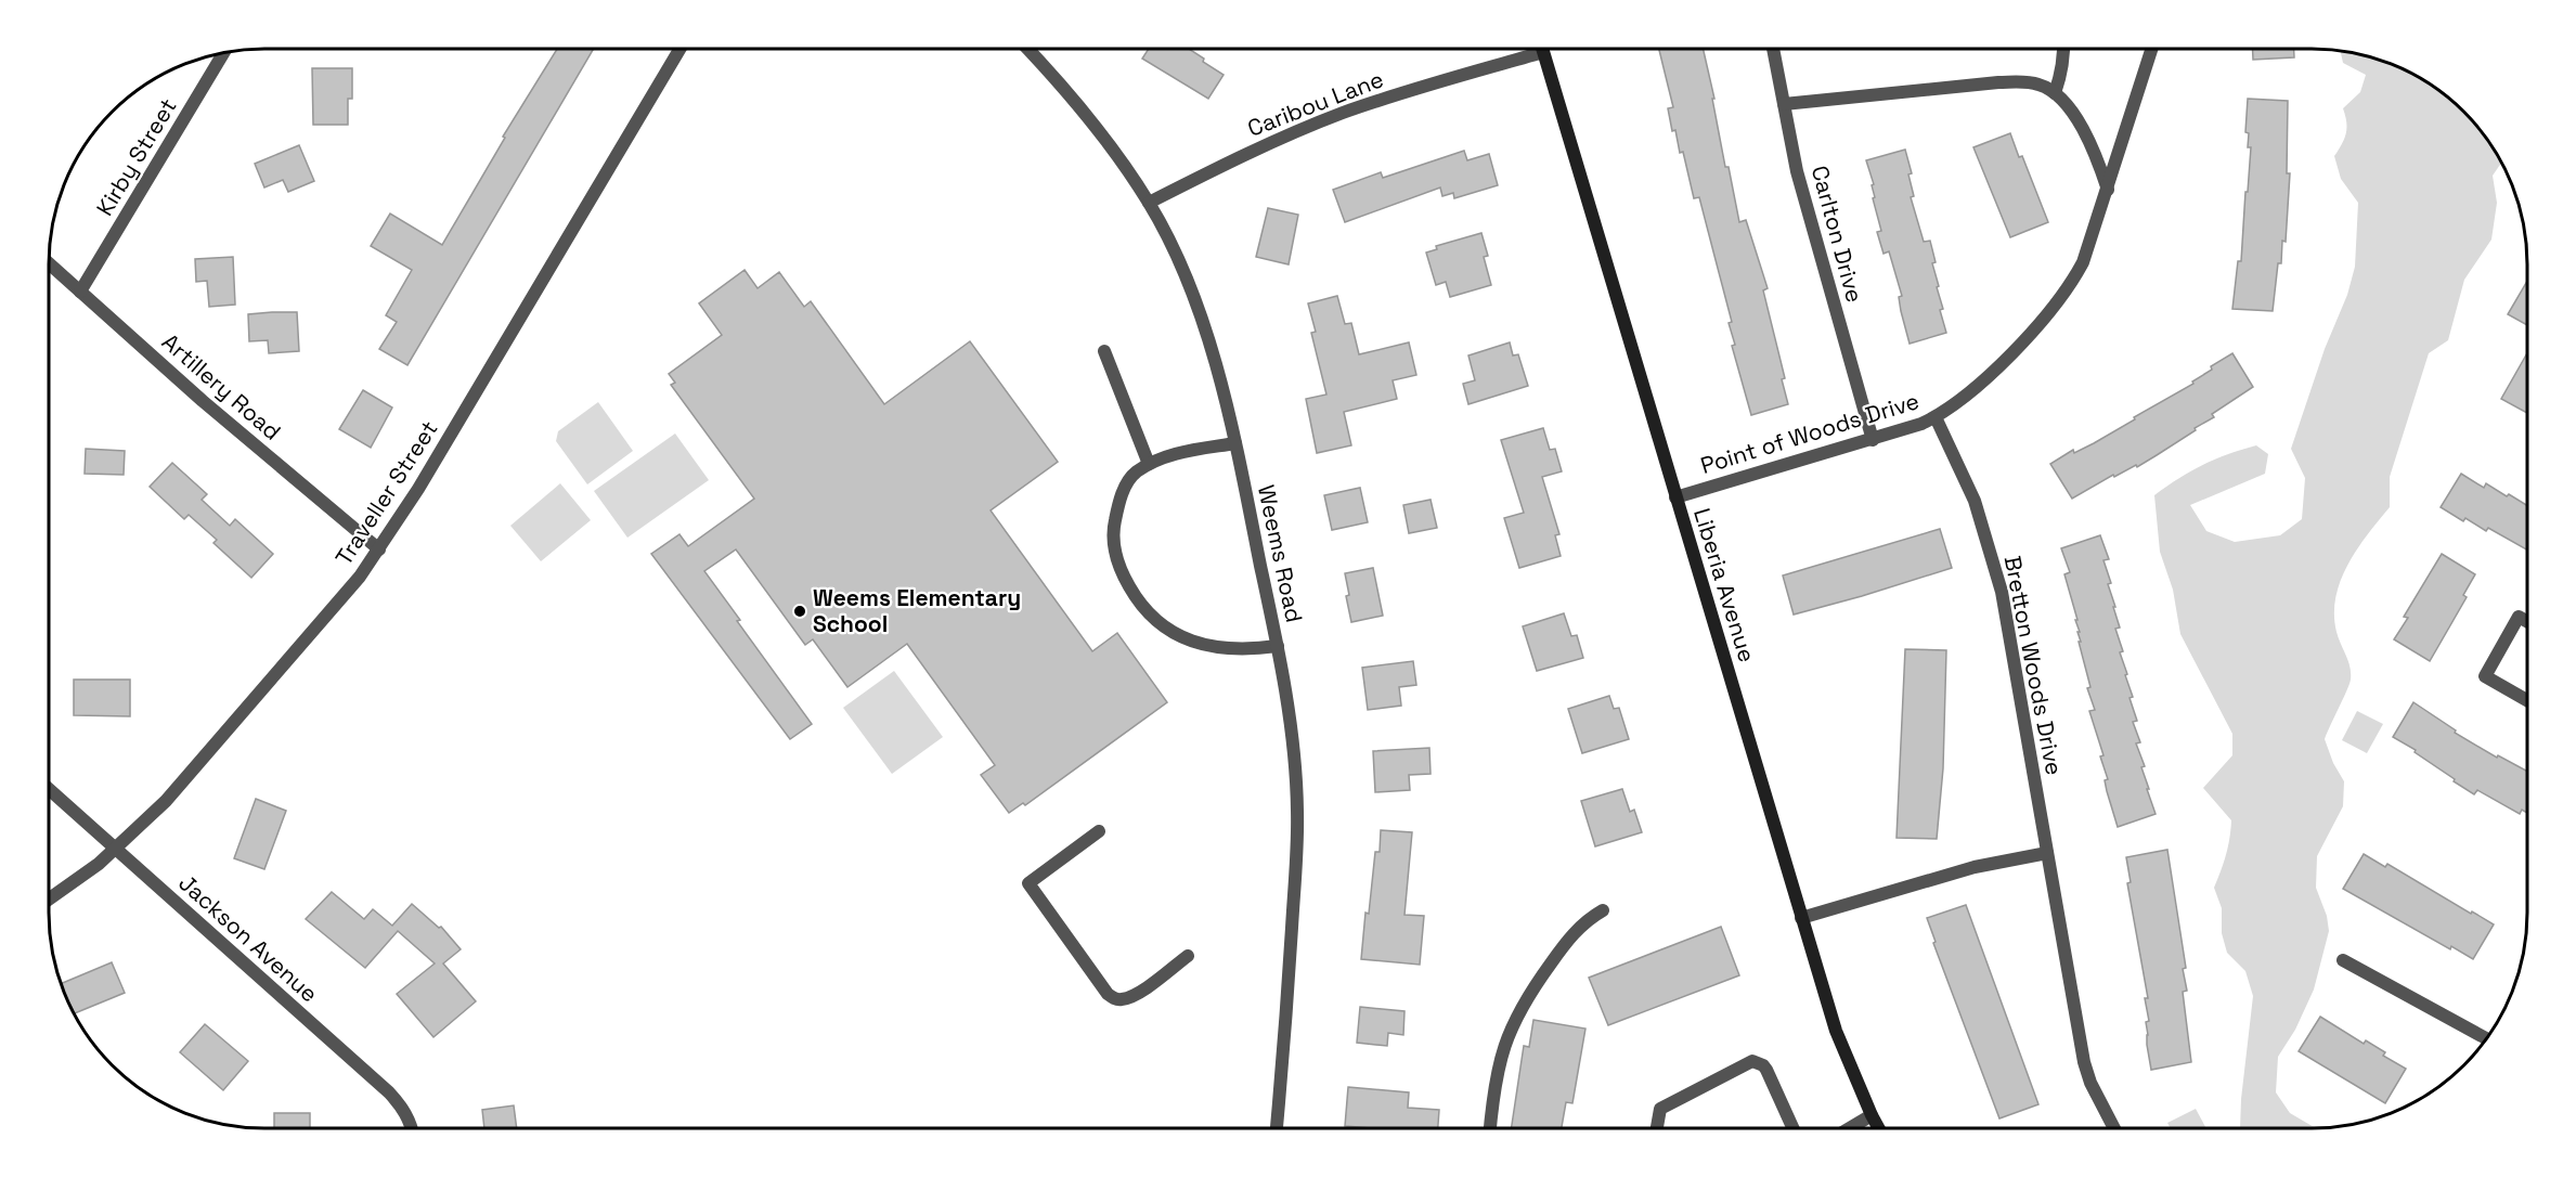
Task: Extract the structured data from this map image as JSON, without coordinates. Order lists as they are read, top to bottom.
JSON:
{
  "streets": {
    "main road": ["Liberia Avenue"],
    "street": [
      "Caribou Lane",
      "Kirby Street",
      "Carlton Drive",
      "Artillery Road",
      "Point of Woods Drive",
      "Traveller Street",
      "Weems Road",
      "Bretton Woods Drive",
      "Jackson Avenue"
    ]
  },
  "crossings": [
    ["Caribou Lane", "Weems Road"],
    ["Caribou Lane", "Liberia Avenue"],
    ["Kirby Street", "Artillery Road"],
    ["Carlton Drive", "Point of Woods Drive"],
    ["Artillery Road", "Traveller Street"],
    ["Point of Woods Drive", "Liberia Avenue"],
    ["Point of Woods Drive", "Bretton Woods Drive"],
    ["Traveller Street", "Jackson Avenue"]
  ],
  "places": ["Weems Elementary School"]
}
